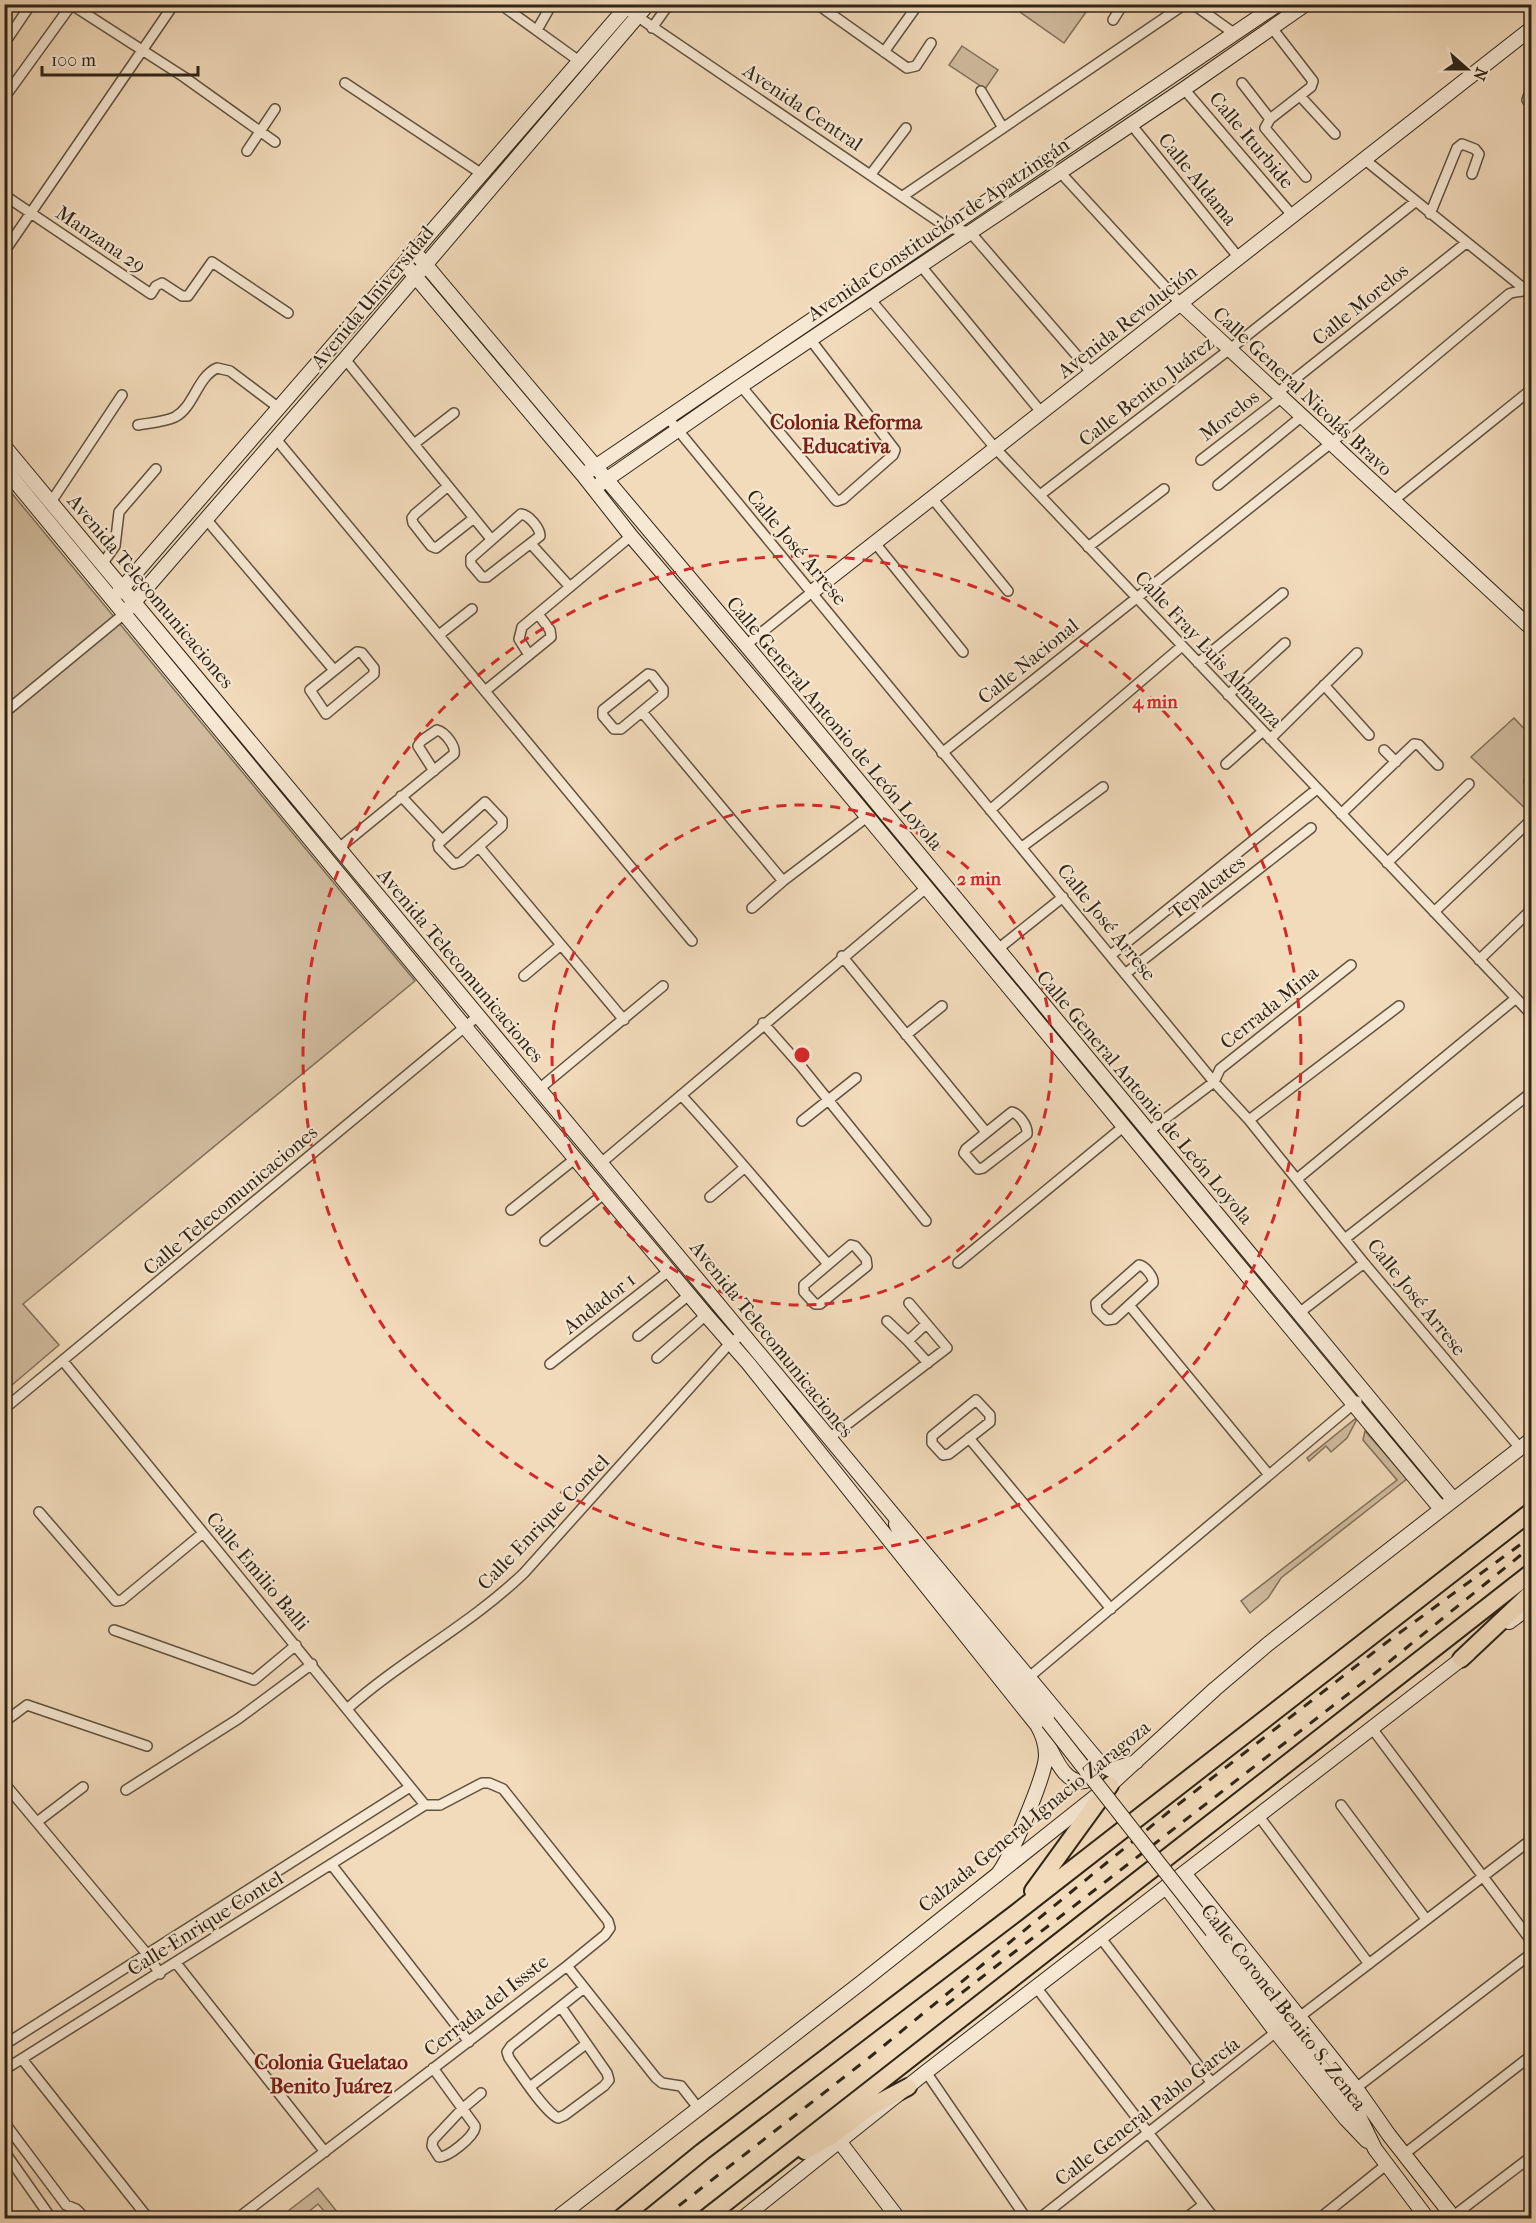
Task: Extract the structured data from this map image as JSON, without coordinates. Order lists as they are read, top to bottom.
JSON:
{
  "streets": {
    "street": [
      "Avenida Central",
      "Calle Iturbide",
      "Calle Aldama",
      "Avenida Constitución de Apatzingán",
      "Manzana 29",
      "Avenida Universidad",
      "Calle Morelos",
      "Avenida Revolución",
      "Calle Benito Juárez",
      "Calle General Nicolás Bravo",
      "Morelos",
      "Calle José Arrese",
      "Avenida Telecomunicaciones",
      "Calle Fray Luis Almanza",
      "Calle Nacional",
      "Calle General Antonio de León Loyola",
      "Tepalcates",
      "Cerrada Mina",
      "Calle Telecomunicaciones",
      "Andador 1",
      "Calle Enrique Contel",
      "Calle Emilio Balli",
      "Calzada General Ignacio Zaragoza",
      "Cerrada del Issste",
      "Calle Coronel Benito S. Zenea",
      "Calle General Pablo García"
    ]
  },
  "crossings": [
    ["Avenida Central", "Avenida Constitución de Apatzingán"],
    ["Avenida Central", "Avenida Universidad"],
    ["Calle Iturbide", "Avenida Constitución de Apatzingán"],
    ["Calle Iturbide", "Avenida Revolución"],
    ["Calle Aldama", "Avenida Constitución de Apatzingán"],
    ["Calle Aldama", "Avenida Revolución"],
    ["Avenida Constitución de Apatzingán", "Calle General Nicolás Bravo"],
    ["Avenida Constitución de Apatzingán", "Calle José Arrese"],
    ["Avenida Constitución de Apatzingán", "Calle Fray Luis Almanza"],
    ["Avenida Constitución de Apatzingán", "Calle General Antonio de León Loyola"],
    ["Avenida Universidad", "Avenida Telecomunicaciones"],
    ["Avenida Universidad", "Calle General Antonio de León Loyola"],
    ["Calle Morelos", "Calle General Nicolás Bravo"],
    ["Calle Morelos", "Morelos"],
    ["Avenida Revolución", "Calle General Nicolás Bravo"],
    ["Avenida Revolución", "Calle José Arrese"],
    ["Avenida Revolución", "Calle Fray Luis Almanza"],
    ["Avenida Revolución", "Calle General Antonio de León Loyola"],
    ["Calle Benito Juárez", "Calle General Nicolás Bravo"],
    ["Calle Benito Juárez", "Calle Fray Luis Almanza"],
    ["Calle General Nicolás Bravo", "Morelos"],
    ["Calle General Nicolás Bravo", "Calle Nacional"],
    ["Calle José Arrese", "Calle Nacional"],
    ["Calle José Arrese", "Tepalcates"],
    ["Calle José Arrese", "Cerrada Mina"],
    ["Calle José Arrese", "Calzada General Ignacio Zaragoza"],
    ["Avenida Telecomunicaciones", "Calle Telecomunicaciones"],
    ["Avenida Telecomunicaciones", "Andador 1"],
    ["Avenida Telecomunicaciones", "Calle Enrique Contel"],
    ["Avenida Telecomunicaciones", "Calzada General Ignacio Zaragoza"],
    ["Avenida Telecomunicaciones", "Calle Coronel Benito S. Zenea"],
    ["Calle Fray Luis Almanza", "Calle Nacional"],
    ["Calle General Antonio de León Loyola", "Cerrada Mina"],
    ["Calle General Antonio de León Loyola", "Calzada General Ignacio Zaragoza"],
    ["Calle Telecomunicaciones", "Calle Emilio Balli"],
    ["Calle Enrique Contel", "Calle Emilio Balli"],
    ["Calle Enrique Contel", "Cerrada del Issste"],
    ["Calle Coronel Benito S. Zenea", "Calle General Pablo García"]
  ],
  "districts": ["Colonia Reforma Educativa", "Colonia Guelatao Benito Juárez"],
  "scale_bar": "100 m",
  "north": "right",
  "rings": ["4 min", "2 min"]
}
